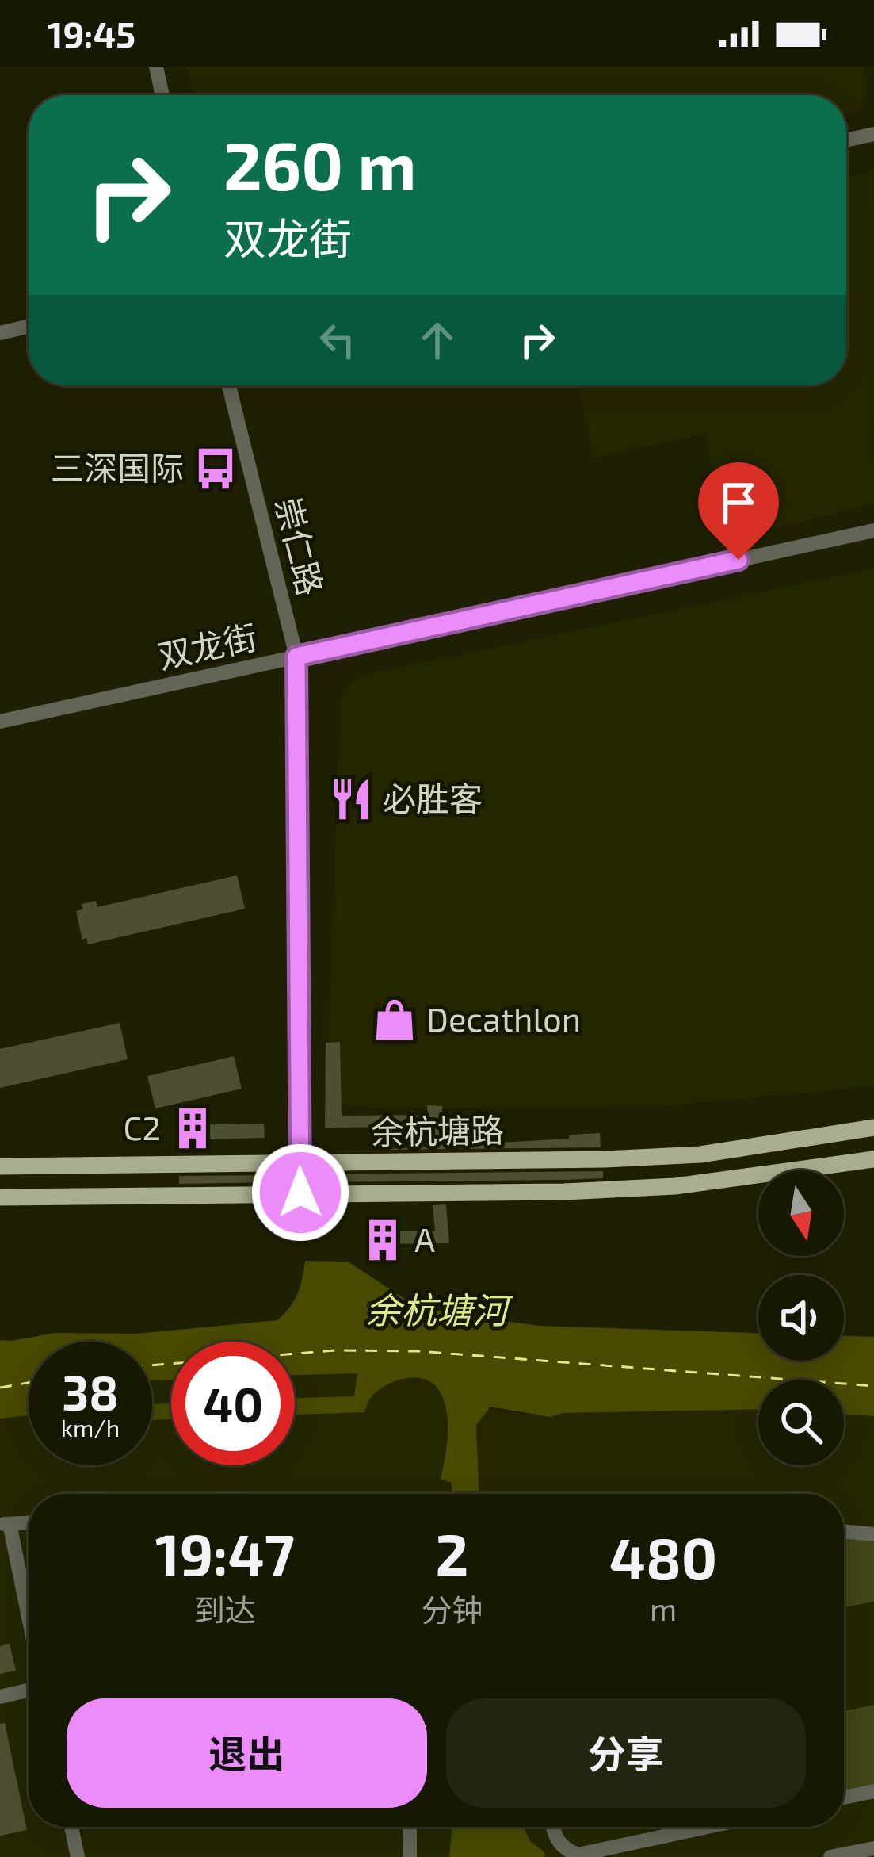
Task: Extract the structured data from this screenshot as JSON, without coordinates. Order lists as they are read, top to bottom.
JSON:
{
  "streets": {
    "main road": ["余杭塘路"],
    "street": ["崇仁路", "双龙街"]
  },
  "crossings": [
    ["崇仁路", "双龙街"],
    ["崇仁路", "余杭塘路"]
  ],
  "water": ["余杭塘河"],
  "places": {
    "bus stop": ["三深国际"],
    "restaurant": ["必胜客"],
    "shop": ["Decathlon"],
    "building": ["C2", "A"]
  },
  "north": "bottom",
  "page": {
    "status": "19:45",
    "turn": ["260 m", "双龙街"],
    "speed": "38 km/h",
    "limit": "40",
    "eta": [
      "19:47",
      "到达",
      "2",
      "分钟",
      "480",
      "m"
    ],
    "buttons": ["退出", "分享"]
  }
}
